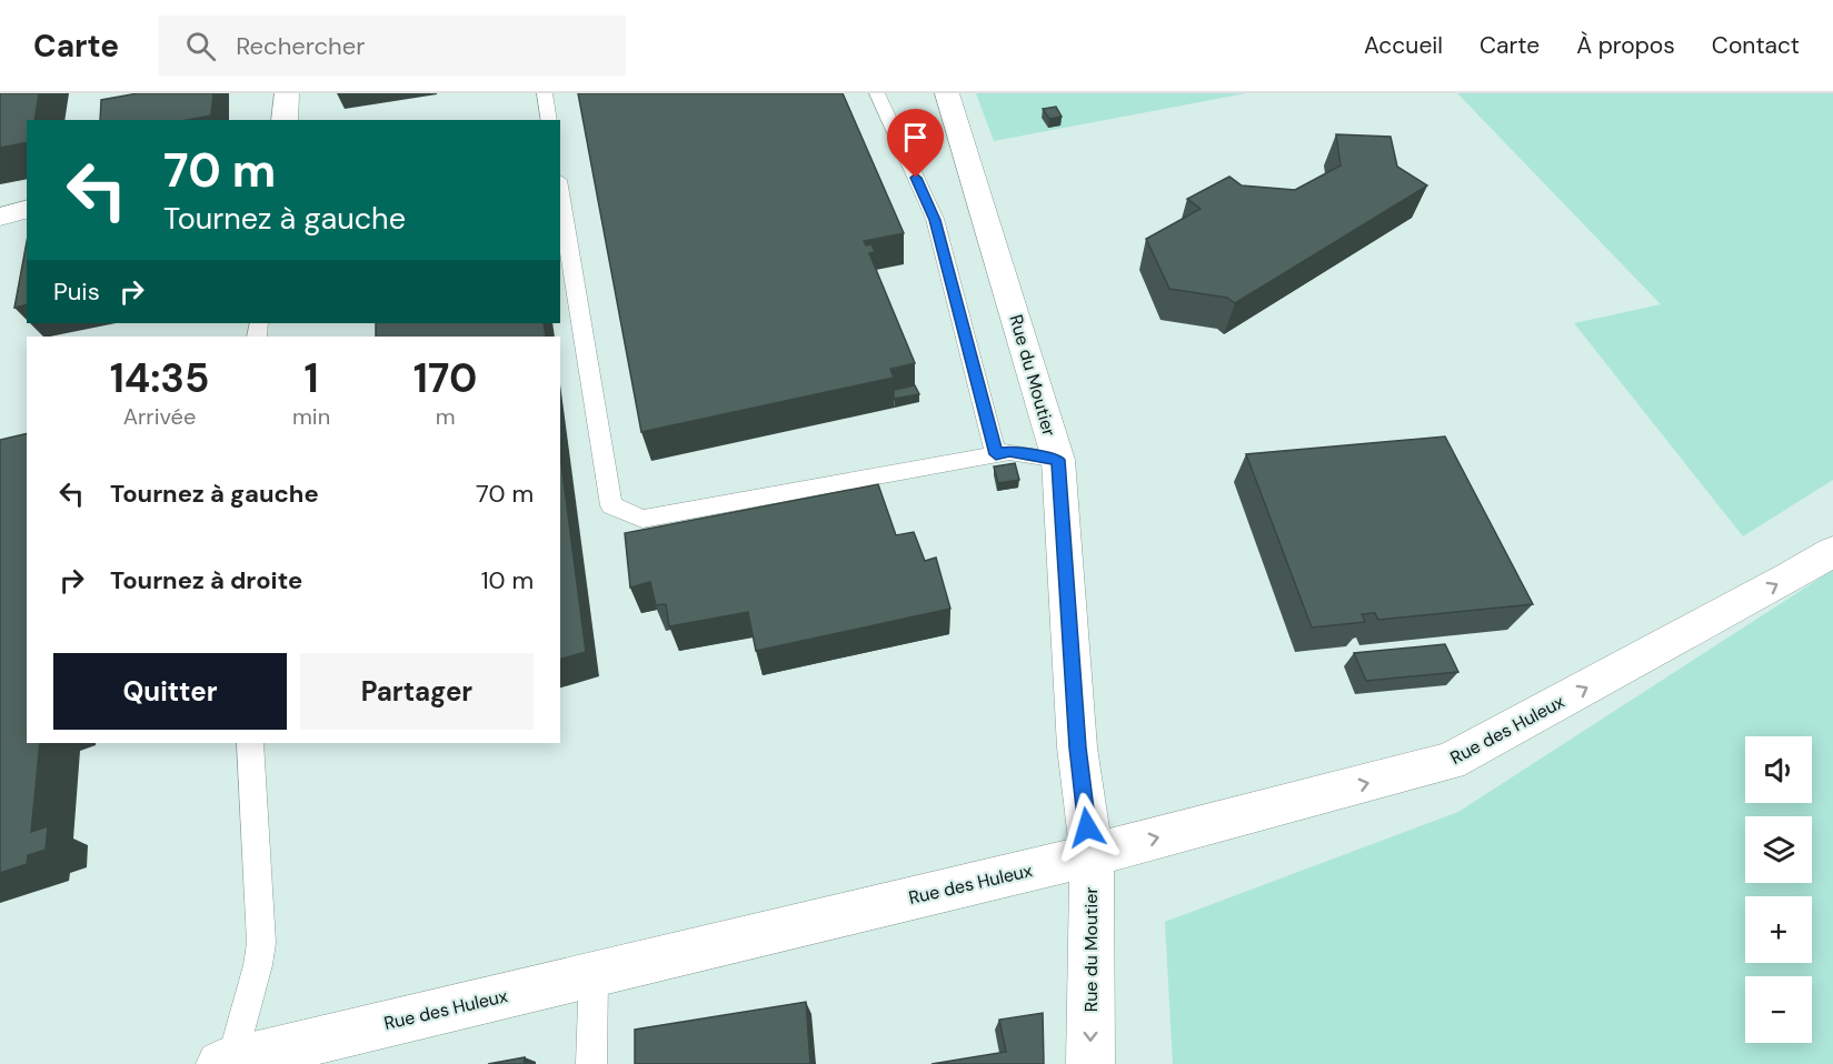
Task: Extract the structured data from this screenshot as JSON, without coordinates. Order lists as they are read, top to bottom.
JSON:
{
  "streets": {
    "street": ["Rue du Moutier", "Rue des Huleux"]
  },
  "crossings": [
    ["Rue du Moutier", "Rue des Huleux"]
  ],
  "one_way": ["Rue des Huleux"],
  "page": {
    "header": "Carte",
    "search": "Rechercher",
    "nav": [
      "Accueil",
      "Carte",
      "À propos",
      "Contact"
    ],
    "turn": ["70 m", "Tournez à gauche"],
    "then": "Puis",
    "eta": [
      "14:35",
      "Arrivée",
      "1",
      "min",
      "170",
      "m"
    ],
    "list": [
      {
        "name": "Tournez à gauche",
        "value": "70 m"
      },
      {
        "name": "Tournez à droite",
        "value": "10 m"
      }
    ],
    "buttons": ["Quitter", "Partager"],
    "map_buttons": ["+", "−"]
  }
}
